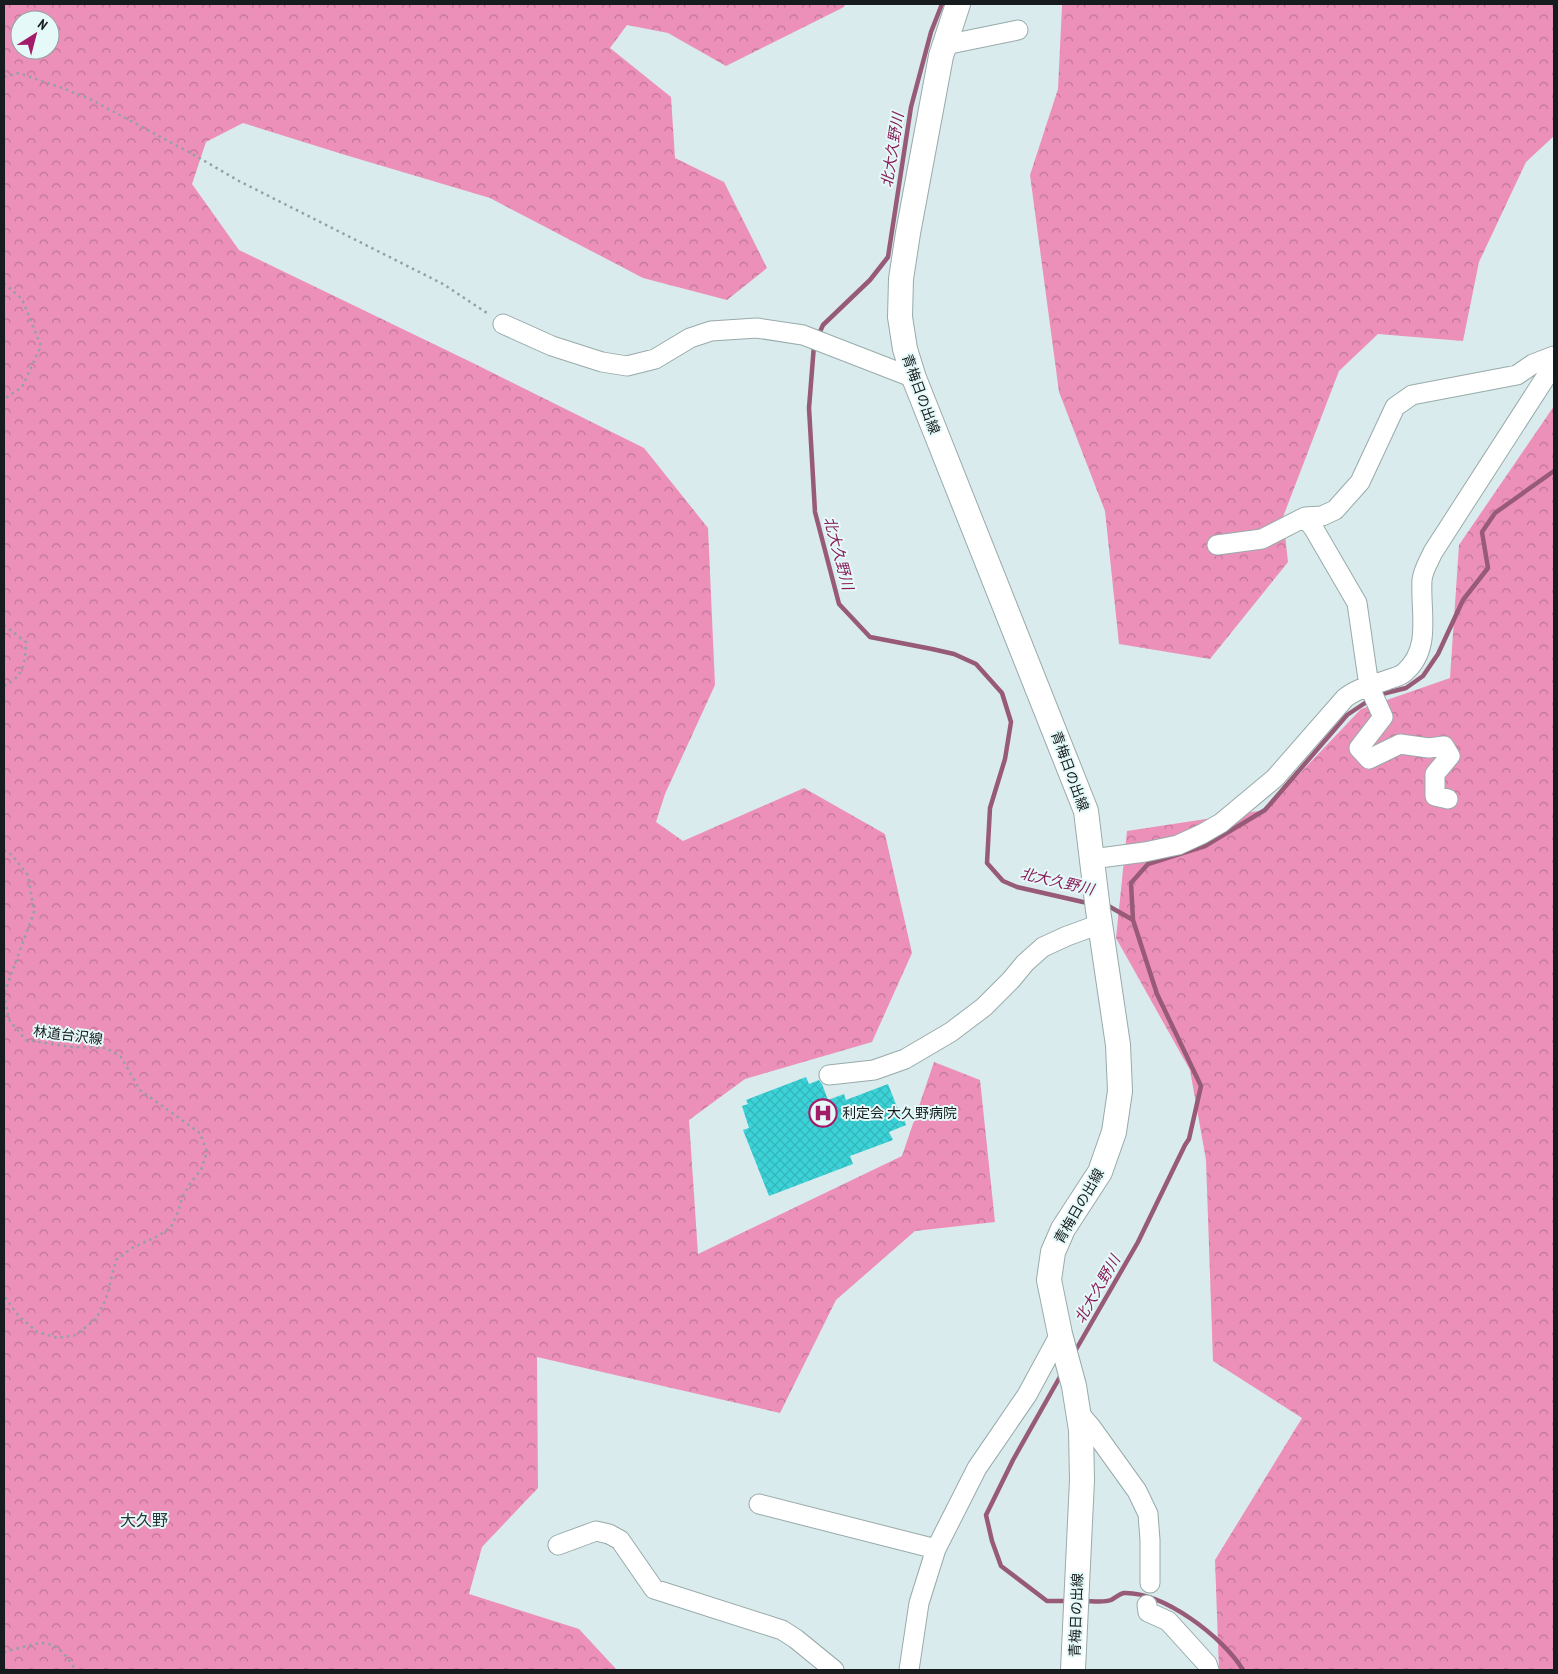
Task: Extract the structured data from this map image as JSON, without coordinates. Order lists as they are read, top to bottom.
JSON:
{
  "streets": {
    "main road": ["青梅日の出線"],
    "path": ["林道台沢線"]
  },
  "districts": ["大久野"],
  "water": ["北大久野川"],
  "places": {
    "hospital": ["利定会 大久野病院"]
  },
  "north": "top right"
}
